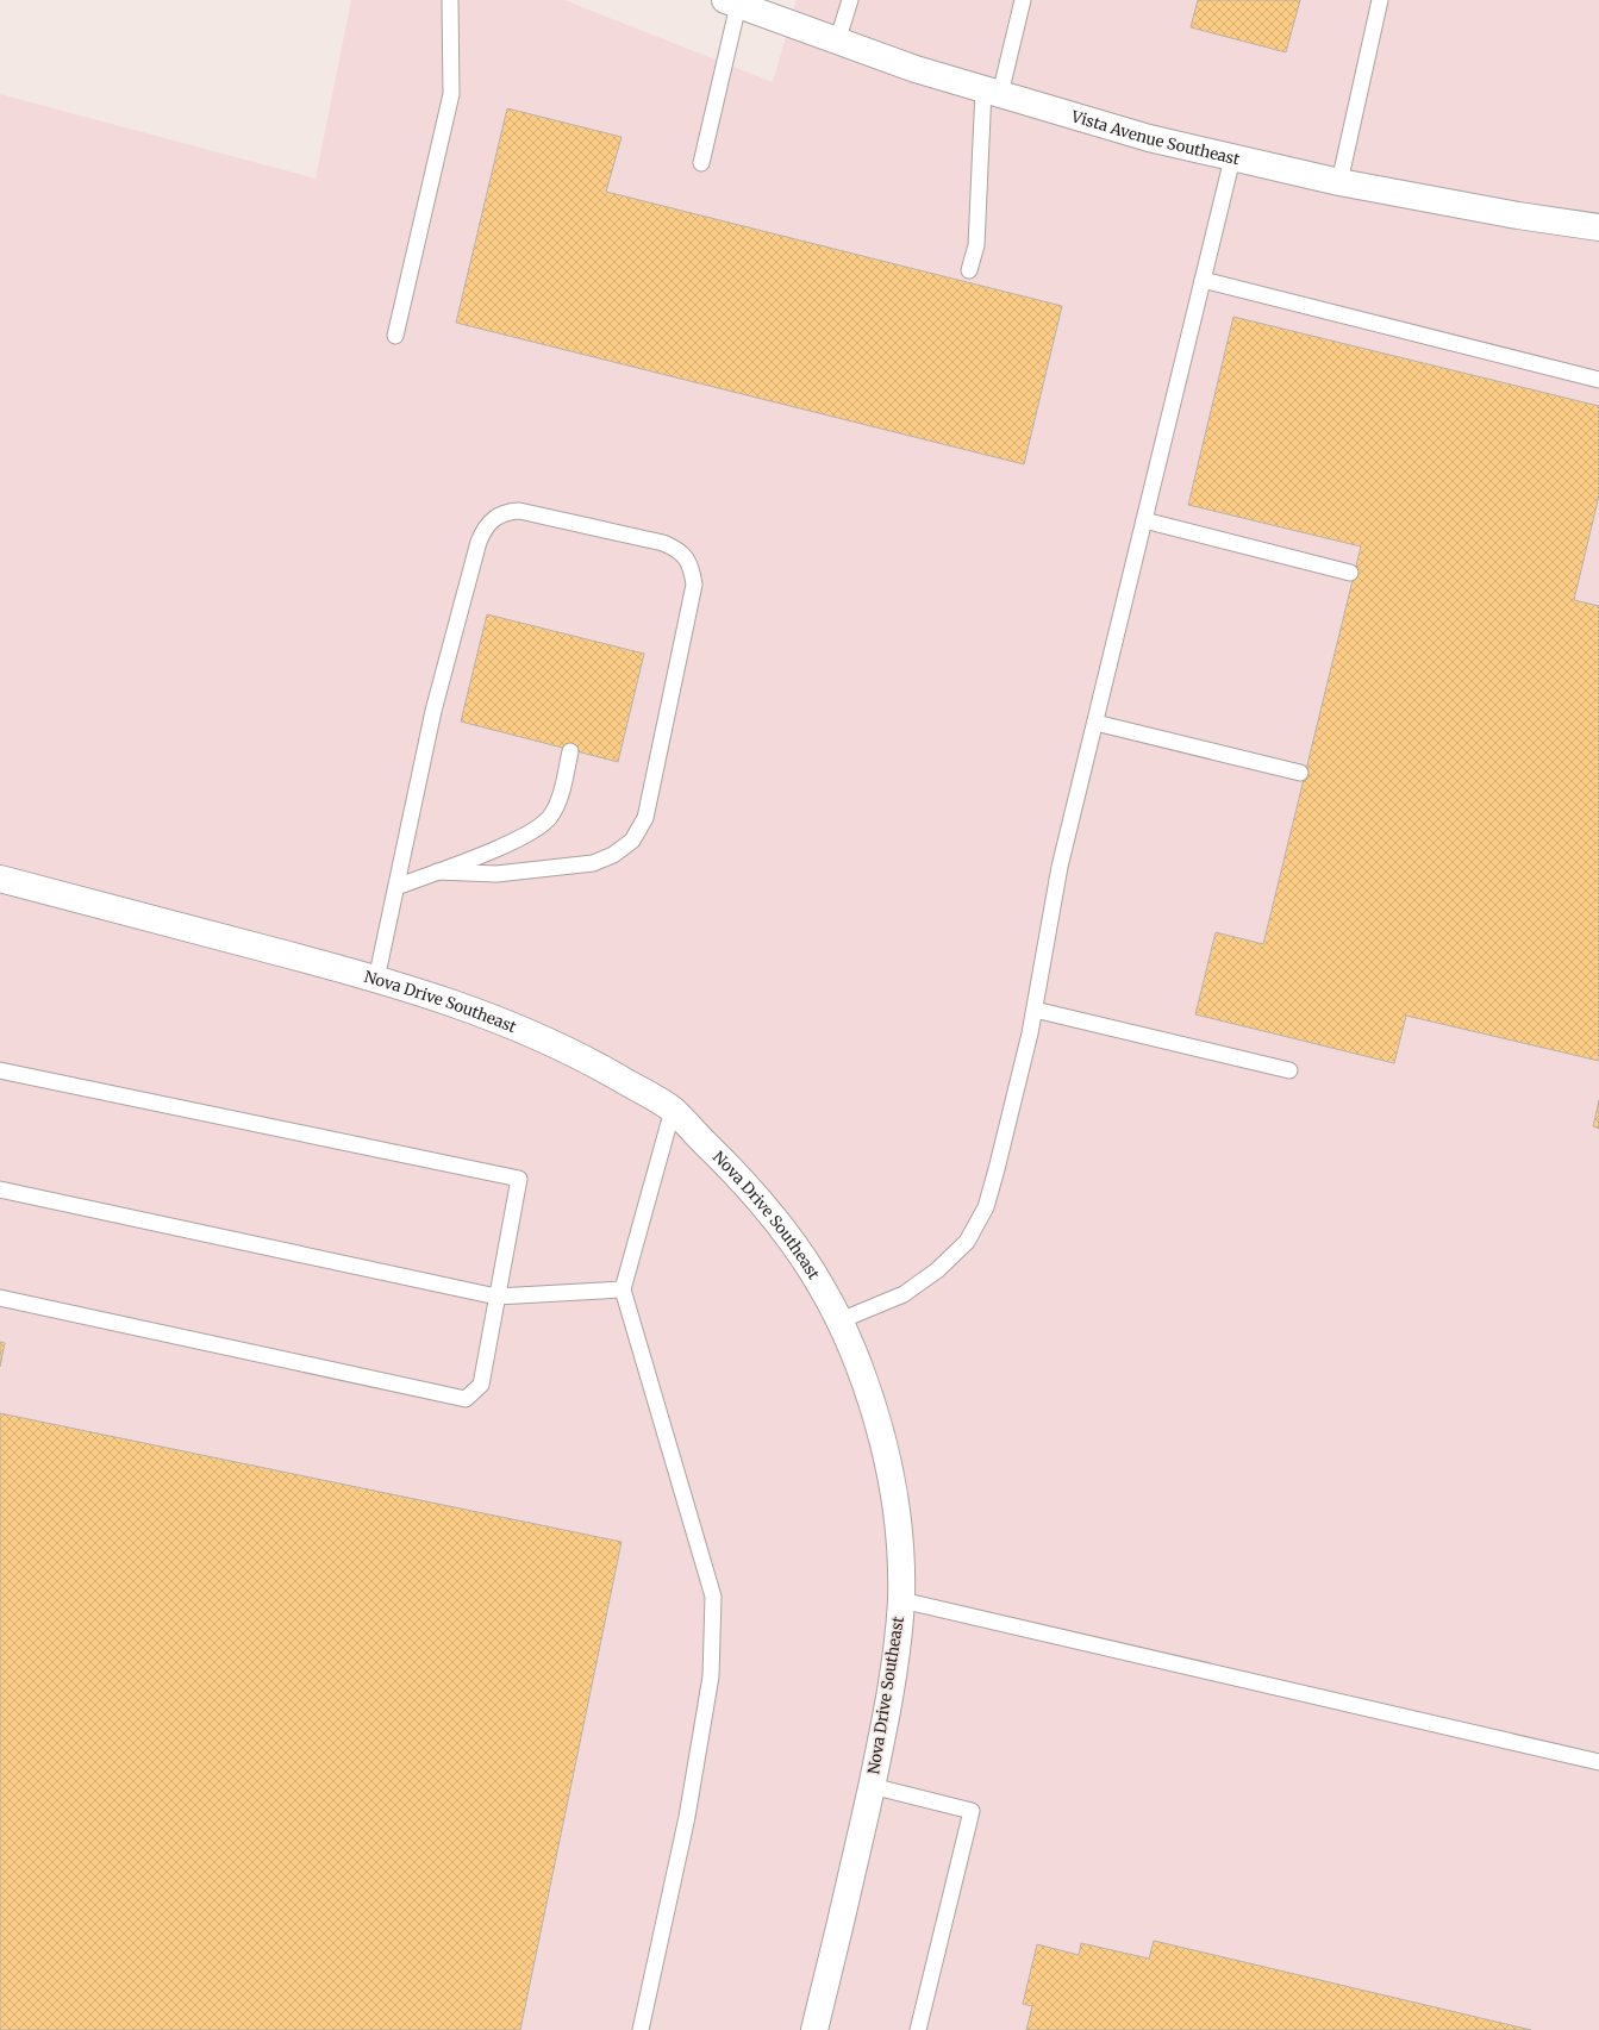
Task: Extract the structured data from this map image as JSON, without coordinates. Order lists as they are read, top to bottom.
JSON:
{
  "streets": {
    "street": ["Vista Avenue Southeast", "Nova Drive Southeast"]
  }
}
